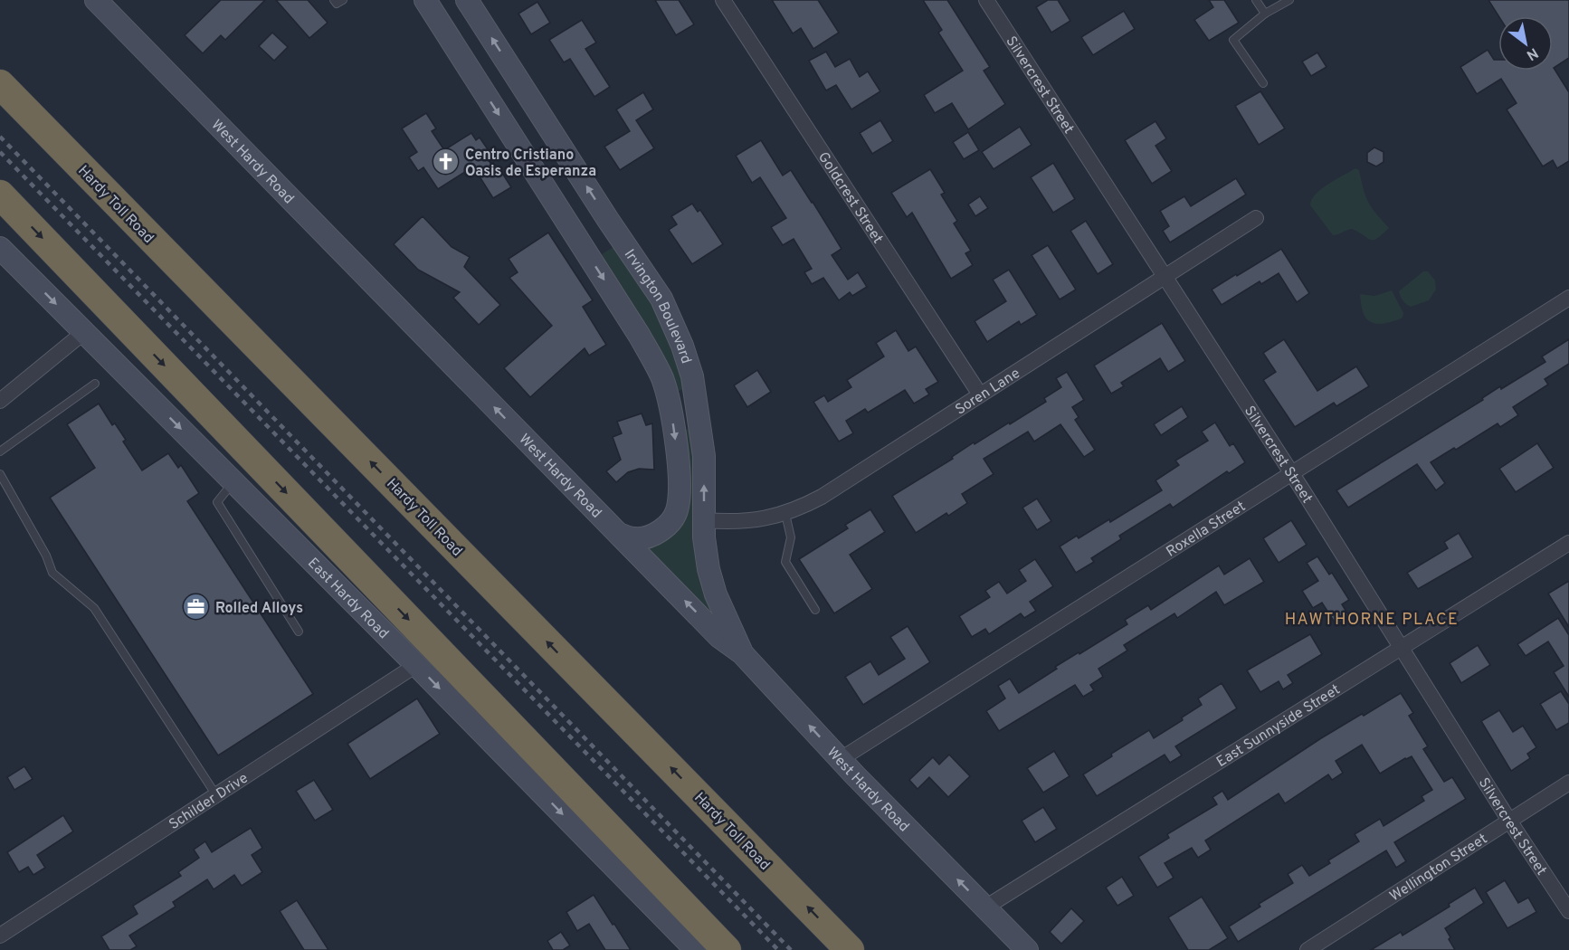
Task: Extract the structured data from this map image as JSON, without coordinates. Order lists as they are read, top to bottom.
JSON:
{
  "streets": {
    "highway": ["Hardy Toll Road"],
    "main road": ["West Hardy Road", "Irvington Boulevard", "East Hardy Road"],
    "street": [
      "Silvercrest Street",
      "Goldcrest Street",
      "Soren Lane",
      "Roxella Street",
      "East Sunnyside Street",
      "Schilder Drive",
      "Wellington Street"
    ]
  },
  "crossings": [
    ["Silvercrest Street", "Soren Lane"],
    ["Silvercrest Street", "Roxella Street"],
    ["Silvercrest Street", "East Sunnyside Street"],
    ["Silvercrest Street", "Wellington Street"],
    ["West Hardy Road", "Irvington Boulevard"],
    ["West Hardy Road", "Roxella Street"],
    ["West Hardy Road", "East Sunnyside Street"],
    ["Goldcrest Street", "Soren Lane"],
    ["Irvington Boulevard", "Soren Lane"],
    ["East Hardy Road", "Schilder Drive"]
  ],
  "one_way": ["West Hardy Road", "East Hardy Road"],
  "districts": ["HAWTHORNE PLACE"],
  "places": {
    "church": ["Centro Cristiano Oasis de Esperanza"],
    "office": ["Rolled Alloys"]
  },
  "north": "bottom right"
}
